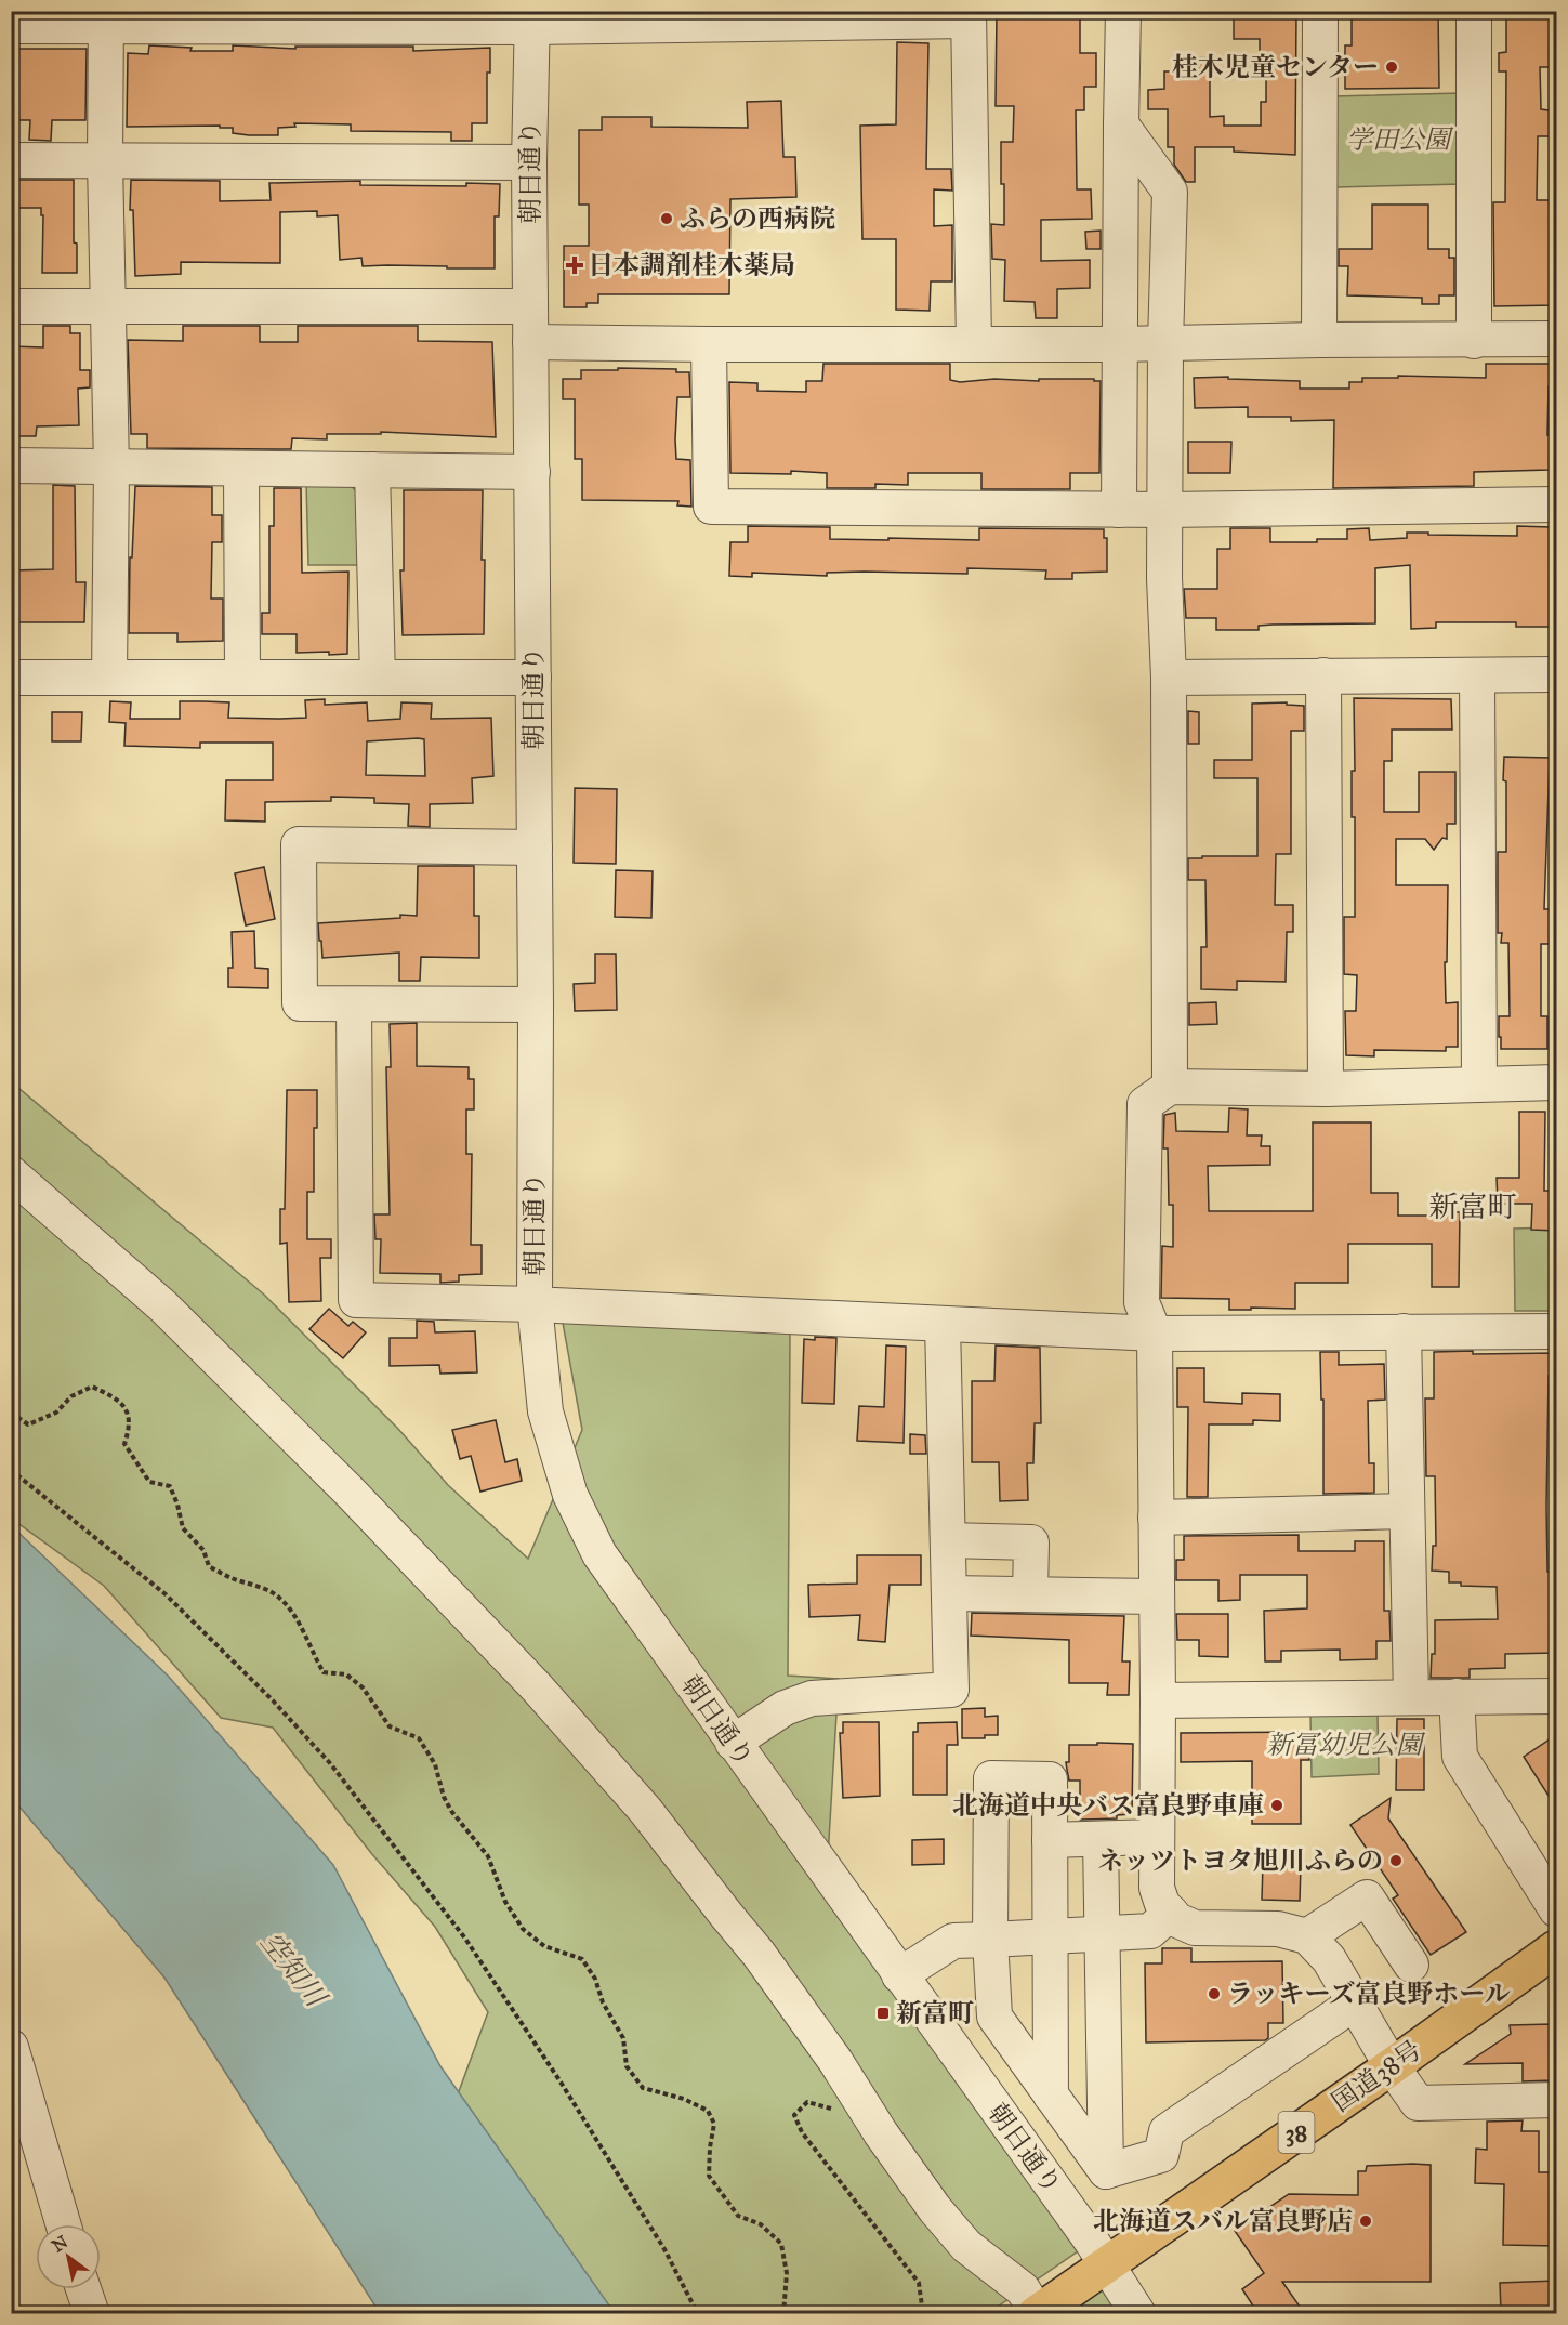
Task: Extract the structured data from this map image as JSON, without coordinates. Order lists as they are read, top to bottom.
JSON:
{
  "streets": {
    "highway": ["国道38号", "38"],
    "street": ["朝日通り"]
  },
  "crossings": [
    ["朝日通り", "国道38号"]
  ],
  "districts": ["新富町"],
  "water": ["空知川"],
  "parks": ["学田公園", "新冨幼児公園"],
  "places": {
    "other": [
      "桂木児童センター",
      "ふらの西病院",
      "北海道中央バス富良野車庫",
      "ネッツトヨタ旭川ふらの",
      "ラッキーズ富良野ホール",
      "北海道スバル富良野店"
    ],
    "health": ["日本調剤桂木薬局"],
    "transit": ["新富町"]
  },
  "north": "top left"
}
